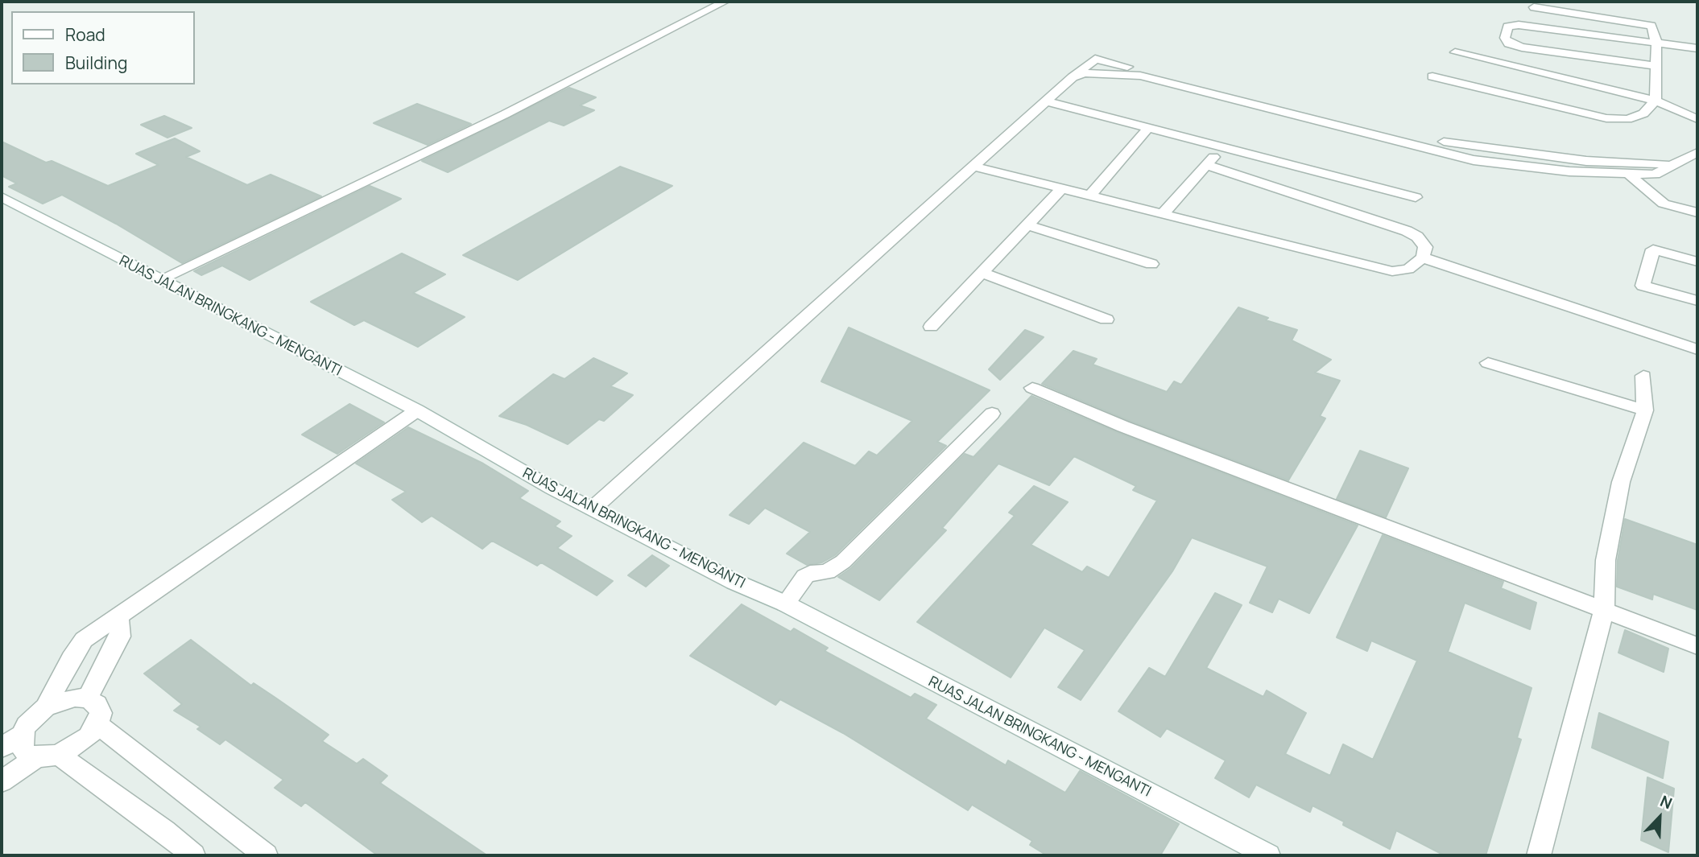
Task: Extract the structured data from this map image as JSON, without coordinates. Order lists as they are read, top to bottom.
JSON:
{
  "streets": {
    "street": ["RUAS JALAN BRINGKANG - MENGANTI"]
  },
  "legend": ["Road", "Building"],
  "north": "top right"
}
